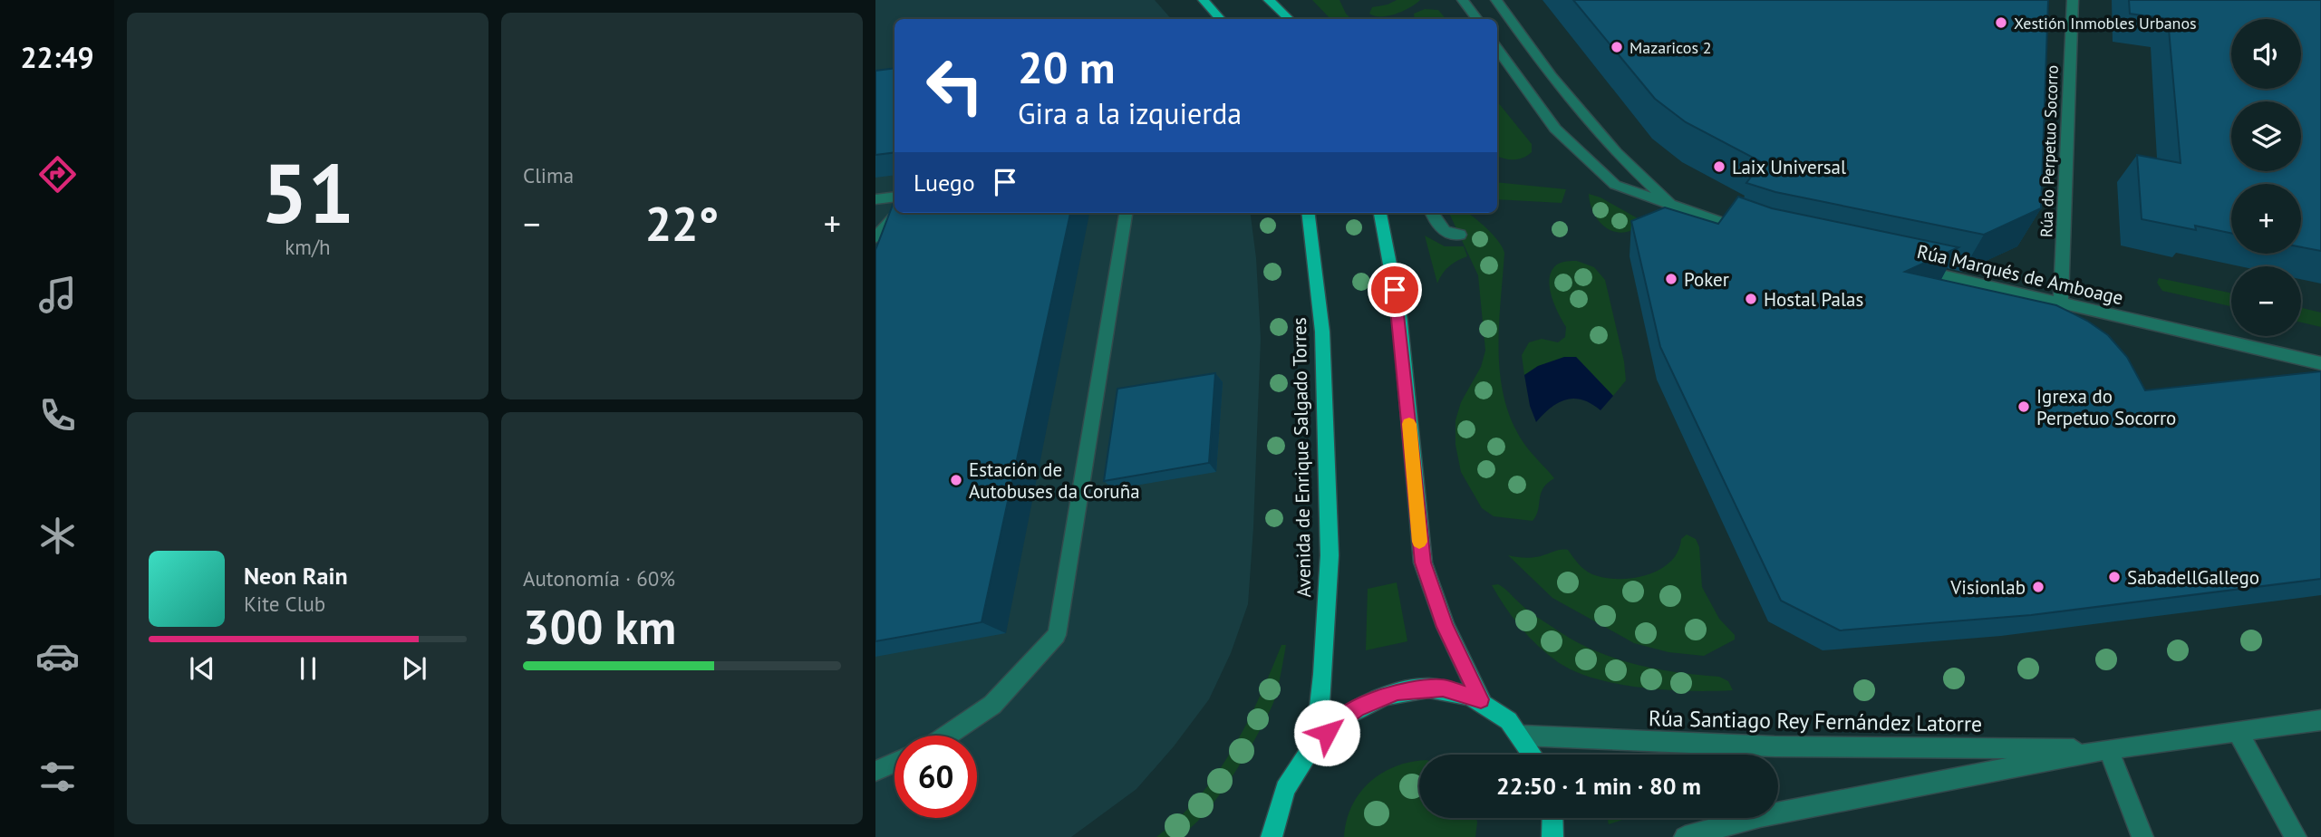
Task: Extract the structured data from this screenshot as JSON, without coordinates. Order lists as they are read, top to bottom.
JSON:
{
  "streets": {
    "main road": ["Avenida de Enrique Salgado Torres"],
    "street": ["Rúa do Perpetuo Socorro", "Rúa Marqués de Amboage", "Rúa Santiago Rey Fernández Latorre"]
  },
  "crossings": [
    ["Rúa do Perpetuo Socorro", "Rúa Marqués de Amboage"]
  ],
  "places": [
    "Xestión Inmobles Urbanos",
    "Mazaricos 2",
    "Laix Universal",
    "Poker",
    "Hostal Palas",
    "Igrexa do Perpetuo Socorro",
    "Estación de Autobuses da Coruña",
    "SabadellGallego",
    "Visionlab"
  ],
  "page": {
    "tabs": "22:49",
    "tile": [
      ["51", "km/h"],
      "Clima",
      ["Autonomía · 60%", "300 km"]
    ],
    "map_buttons": ["+", "−"],
    "turn": ["20 m", "Gira a la izquierda"],
    "then": "Luego",
    "heat": ["−", "22°", "+"],
    "song": ["Neon Rain", "Kite Club"],
    "limit": "60",
    "trip": "22:50 · 1 min · 80 m"
  }
}
